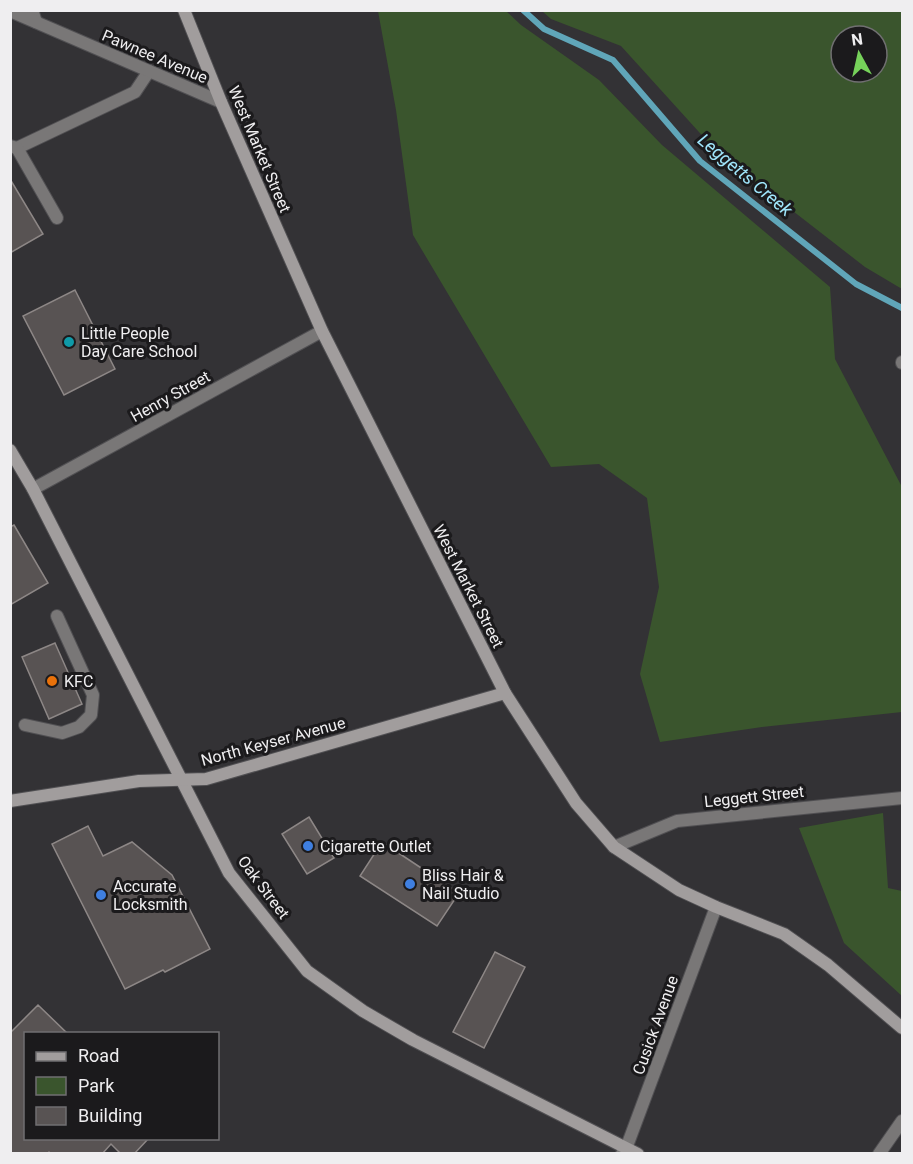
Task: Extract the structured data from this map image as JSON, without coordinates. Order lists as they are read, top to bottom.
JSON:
{
  "streets": {
    "street": [
      "Pawnee Avenue",
      "West Market Street",
      "Henry Street",
      "North Keyser Avenue",
      "Leggett Street",
      "Oak Street",
      "Cusick Avenue"
    ]
  },
  "crossings": [
    ["Pawnee Avenue", "West Market Street"],
    ["West Market Street", "Henry Street"],
    ["West Market Street", "North Keyser Avenue"],
    ["West Market Street", "Leggett Street"],
    ["West Market Street", "Cusick Avenue"],
    ["Henry Street", "Oak Street"],
    ["North Keyser Avenue", "Oak Street"],
    ["Oak Street", "Cusick Avenue"]
  ],
  "water": ["Leggetts Creek"],
  "places": [
    "Little People Day Care School",
    "KFC",
    "Cigarette Outlet",
    "Bliss Hair & Nail Studio",
    "Accurate Locksmith"
  ],
  "legend": ["Road", "Park", "Building"],
  "north": "top"
}
